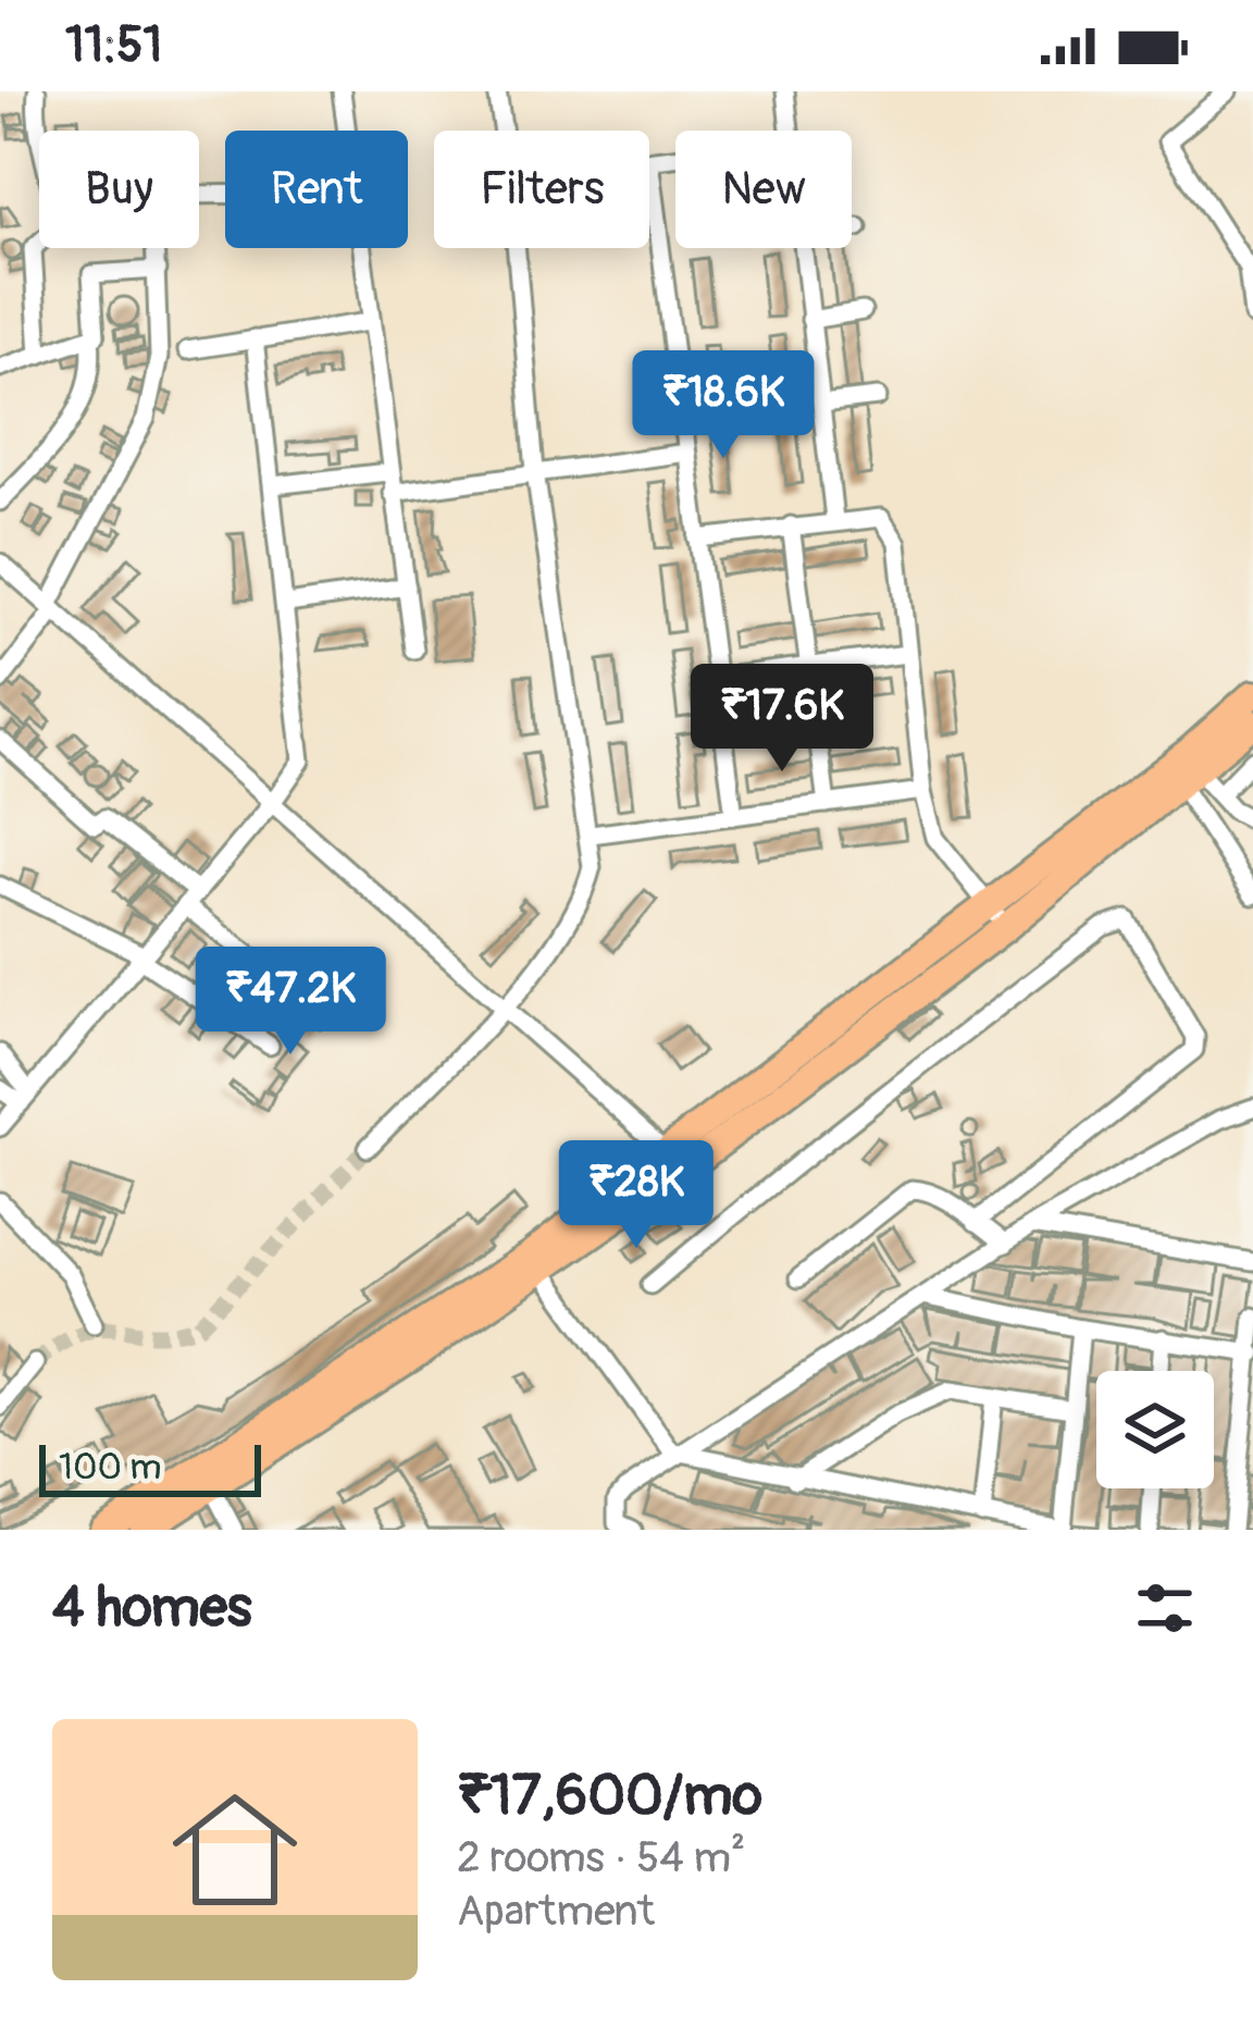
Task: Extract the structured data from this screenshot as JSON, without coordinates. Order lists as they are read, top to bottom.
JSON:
{
  "scale_bar": "100 m",
  "page": {
    "status": "11:51",
    "chip": [
      "Buy",
      "Rent",
      "Filters",
      "New"
    ],
    "price": [
      "₹18.6K",
      "₹17.6K",
      "₹47.2K",
      "₹28K"
    ],
    "scale": "100 m",
    "heading": "4 homes",
    "list": [
      {
        "name": "₹17,600/mo",
        "note": "2 rooms · 54 m² · Apartment"
      }
    ]
  }
}
